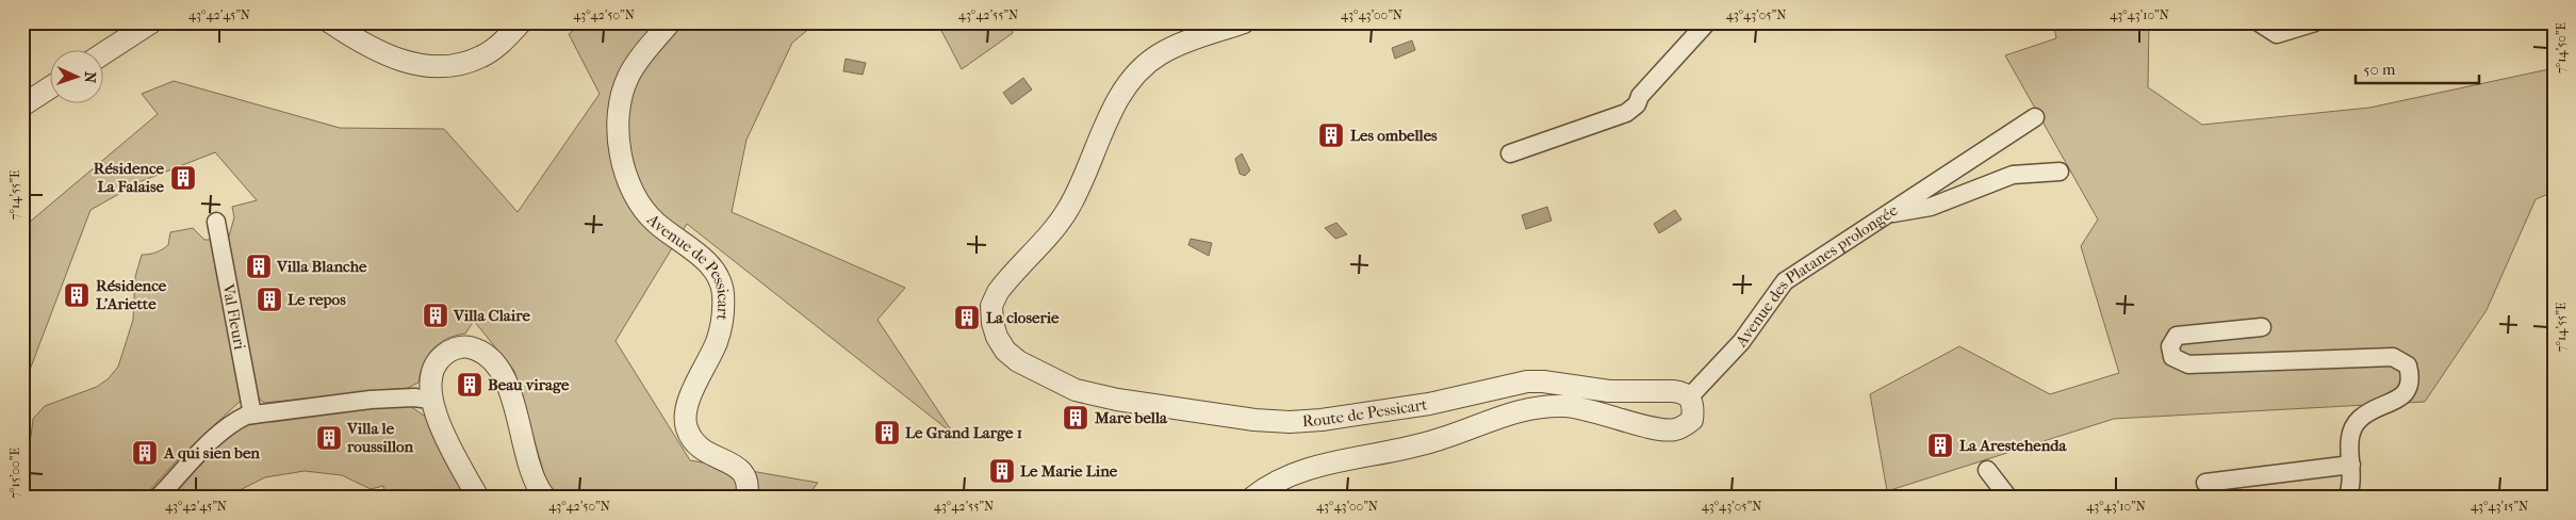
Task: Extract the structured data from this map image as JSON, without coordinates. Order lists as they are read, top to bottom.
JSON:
{
  "streets": {
    "street": [
      "Avenue de Pessicart",
      "Avenue des Platanes prolongée",
      "Val Fleuri",
      "Route de Pessicart"
    ]
  },
  "crossings": [
    ["Avenue des Platanes prolongée", "Route de Pessicart"]
  ],
  "places": {
    "building": [
      "Les ombelles",
      "Résidence La Falaise",
      "Villa Blanche",
      "Résidence L'Ariette",
      "Le repos",
      "Villa Claire",
      "La closerie",
      "Beau virage",
      "Mare bella",
      "Le Grand Large 1",
      "Villa le roussillon",
      "La Arestehenda",
      "A qui sien ben",
      "Le Marie Line"
    ]
  },
  "scale_bar": "50 m",
  "north": "right",
  "coordinates": [
    "43°42'45\"N",
    "43°42'50\"N",
    "43°42'55\"N",
    "43°43'00\"N",
    "43°43'05\"N",
    "43°43'10\"N",
    "7°14'50\"E",
    "7°14'55\"E",
    "7°15'00\"E",
    "43°43'15\"N"
  ]
}
